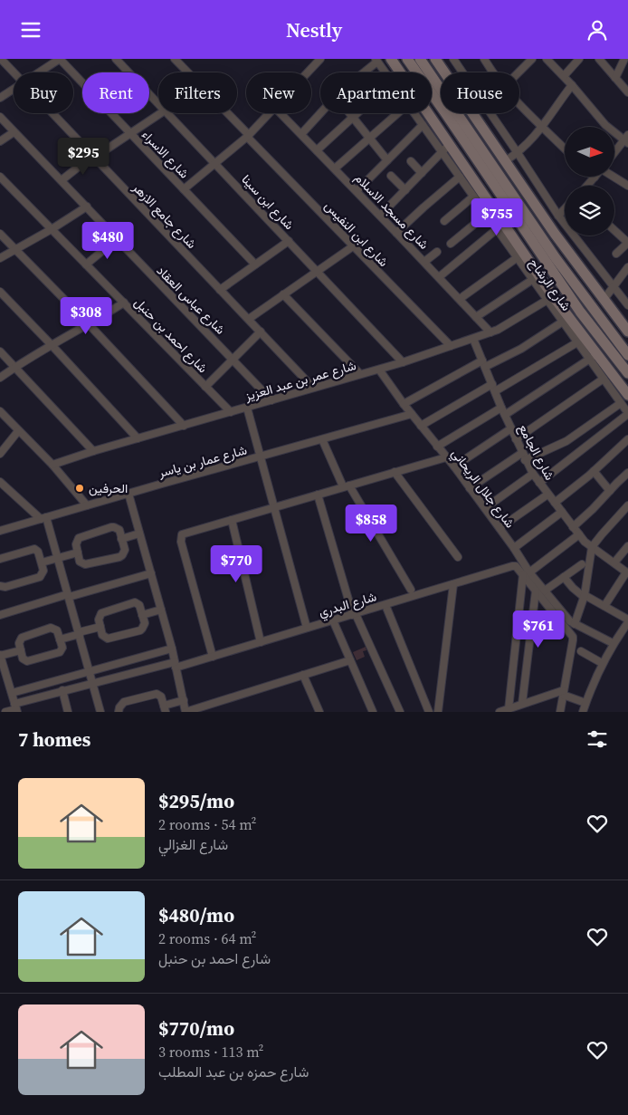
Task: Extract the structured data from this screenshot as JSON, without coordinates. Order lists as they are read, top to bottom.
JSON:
{
  "streets": {
    "street": [
      "شارع الاسراء",
      "شارع ابن سينا",
      "شارع مسجد الاسلام",
      "شارع جامع الازهر",
      "شارع ابن النفيس",
      "شارع الرشاح",
      "شارع عباس العقاد",
      "شارع احمد بن حنبل",
      "شارع عمر بن عبد العزيز",
      "شارع الجامع",
      "شارع عمار بن ياسر",
      "شارع جلال الريحاني",
      "شارع البدري"
    ]
  },
  "crossings": [
    ["شارع ابن سينا", "شارع عمر بن عبد العزيز"],
    ["شارع مسجد الاسلام", "شارع عمر بن عبد العزيز"],
    ["شارع جامع الازهر", "شارع عمر بن عبد العزيز"],
    ["شارع ابن النفيس", "شارع عمر بن عبد العزيز"],
    ["شارع الرشاح", "شارع عمر بن عبد العزيز"],
    ["شارع عباس العقاد", "شارع عمر بن عبد العزيز"],
    ["شارع احمد بن حنبل", "شارع عمر بن عبد العزيز"],
    ["شارع عمر بن عبد العزيز", "شارع الجامع"],
    ["شارع عمر بن عبد العزيز", "شارع جلال الريحاني"],
    ["شارع عمار بن ياسر", "شارع جلال الريحاني"],
    ["شارع جلال الريحاني", "شارع البدري"]
  ],
  "places": ["الحرفين"],
  "north": "right",
  "page": {
    "header": "Nestly",
    "chip": [
      "Buy",
      "Rent",
      "Filters",
      "New",
      "Apartment",
      "House"
    ],
    "price": [
      "$295",
      "$755",
      "$480",
      "$308",
      "$858",
      "$770",
      "$761"
    ],
    "heading": "7 homes",
    "list": [
      {
        "name": "$295/mo",
        "note": "2 rooms · 54 m² · شارع الغزالي"
      },
      {
        "name": "$480/mo",
        "note": "2 rooms · 64 m² · شارع احمد بن حنبل"
      },
      {
        "name": "$770/mo",
        "note": "3 rooms · 113 m² · شارع حمزه بن عبد المطلب"
      }
    ]
  }
}
